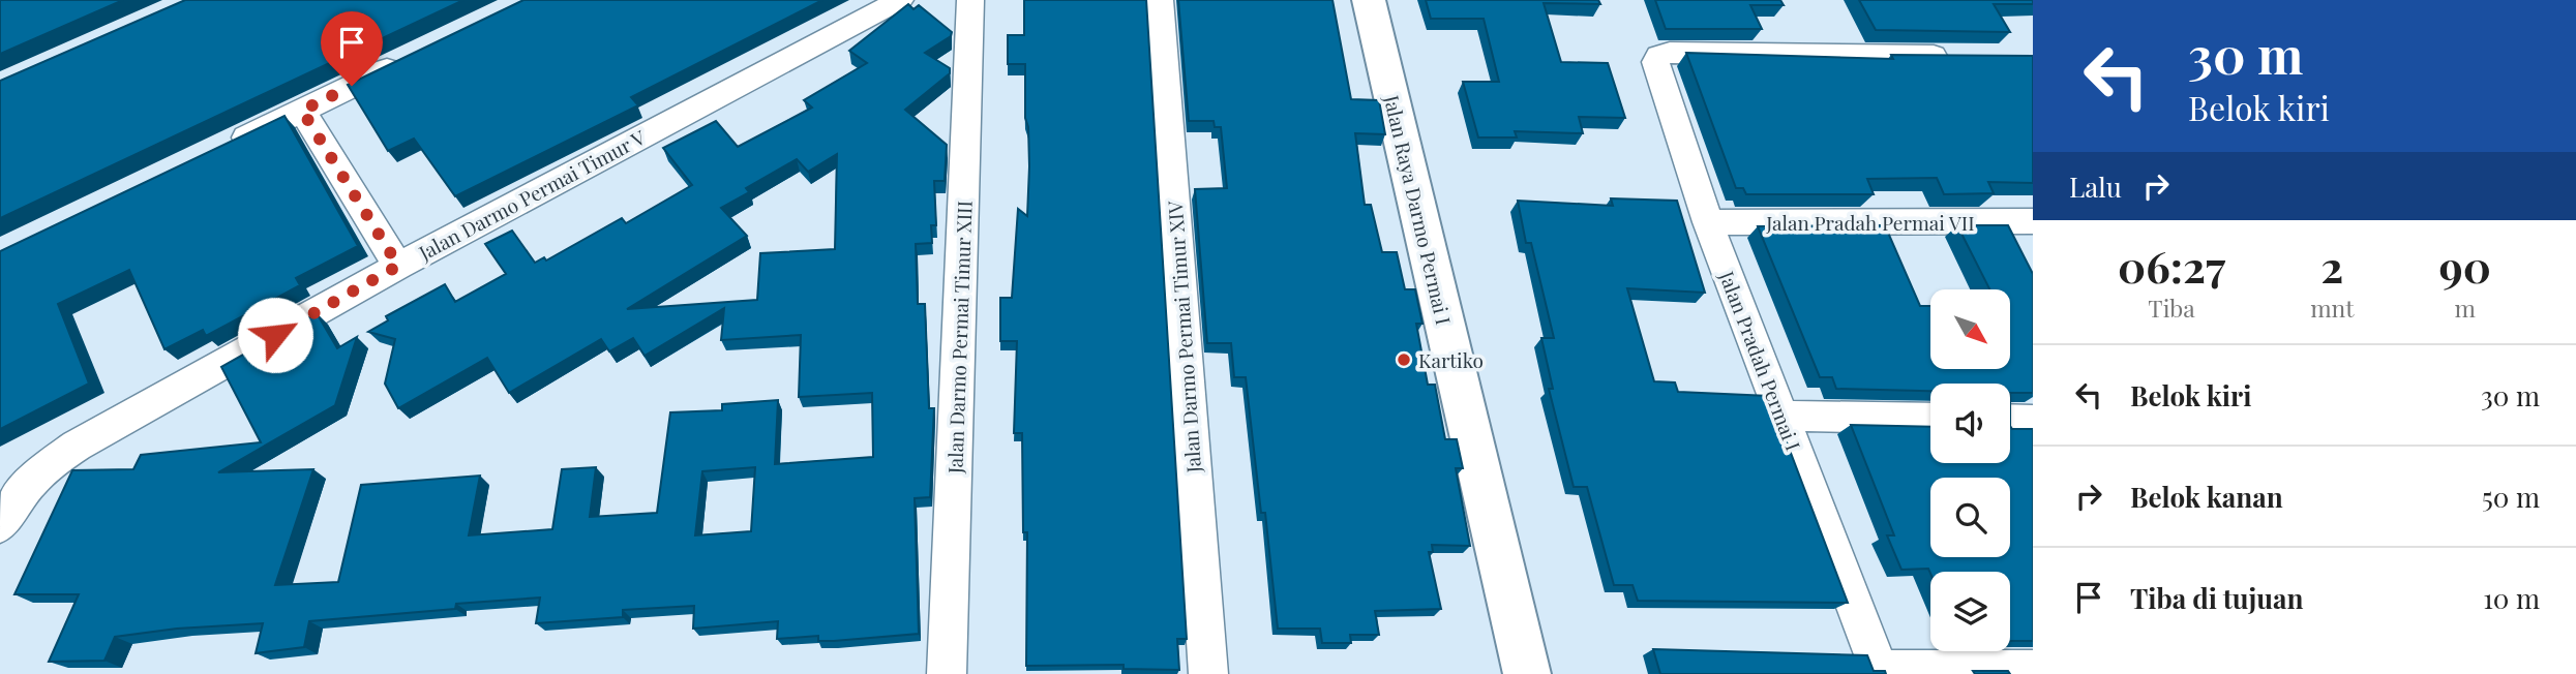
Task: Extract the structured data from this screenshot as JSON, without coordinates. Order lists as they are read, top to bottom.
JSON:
{
  "streets": {
    "street": [
      "Jalan Darmo Permai Timur V",
      "Jalan Raya Darmo Permai I",
      "Jalan Pradah Permai VII",
      "Jalan Darmo Permai Timur XIII",
      "Jalan Darmo Permai Timur XIV",
      "Jalan Pradah Permai I"
    ]
  },
  "crossings": [
    ["Jalan Pradah Permai VII", "Jalan Pradah Permai I"]
  ],
  "places": ["Kartiko"],
  "north": "bottom right",
  "page": {
    "turn": ["30 m", "Belok kiri"],
    "then": "Lalu",
    "eta": [
      "06:27",
      "Tiba",
      "2",
      "mnt",
      "90",
      "m"
    ],
    "list": [
      {
        "name": "Belok kiri",
        "value": "30 m"
      },
      {
        "name": "Belok kanan",
        "value": "50 m"
      },
      {
        "name": "Tiba di tujuan",
        "value": "10 m"
      }
    ]
  }
}
